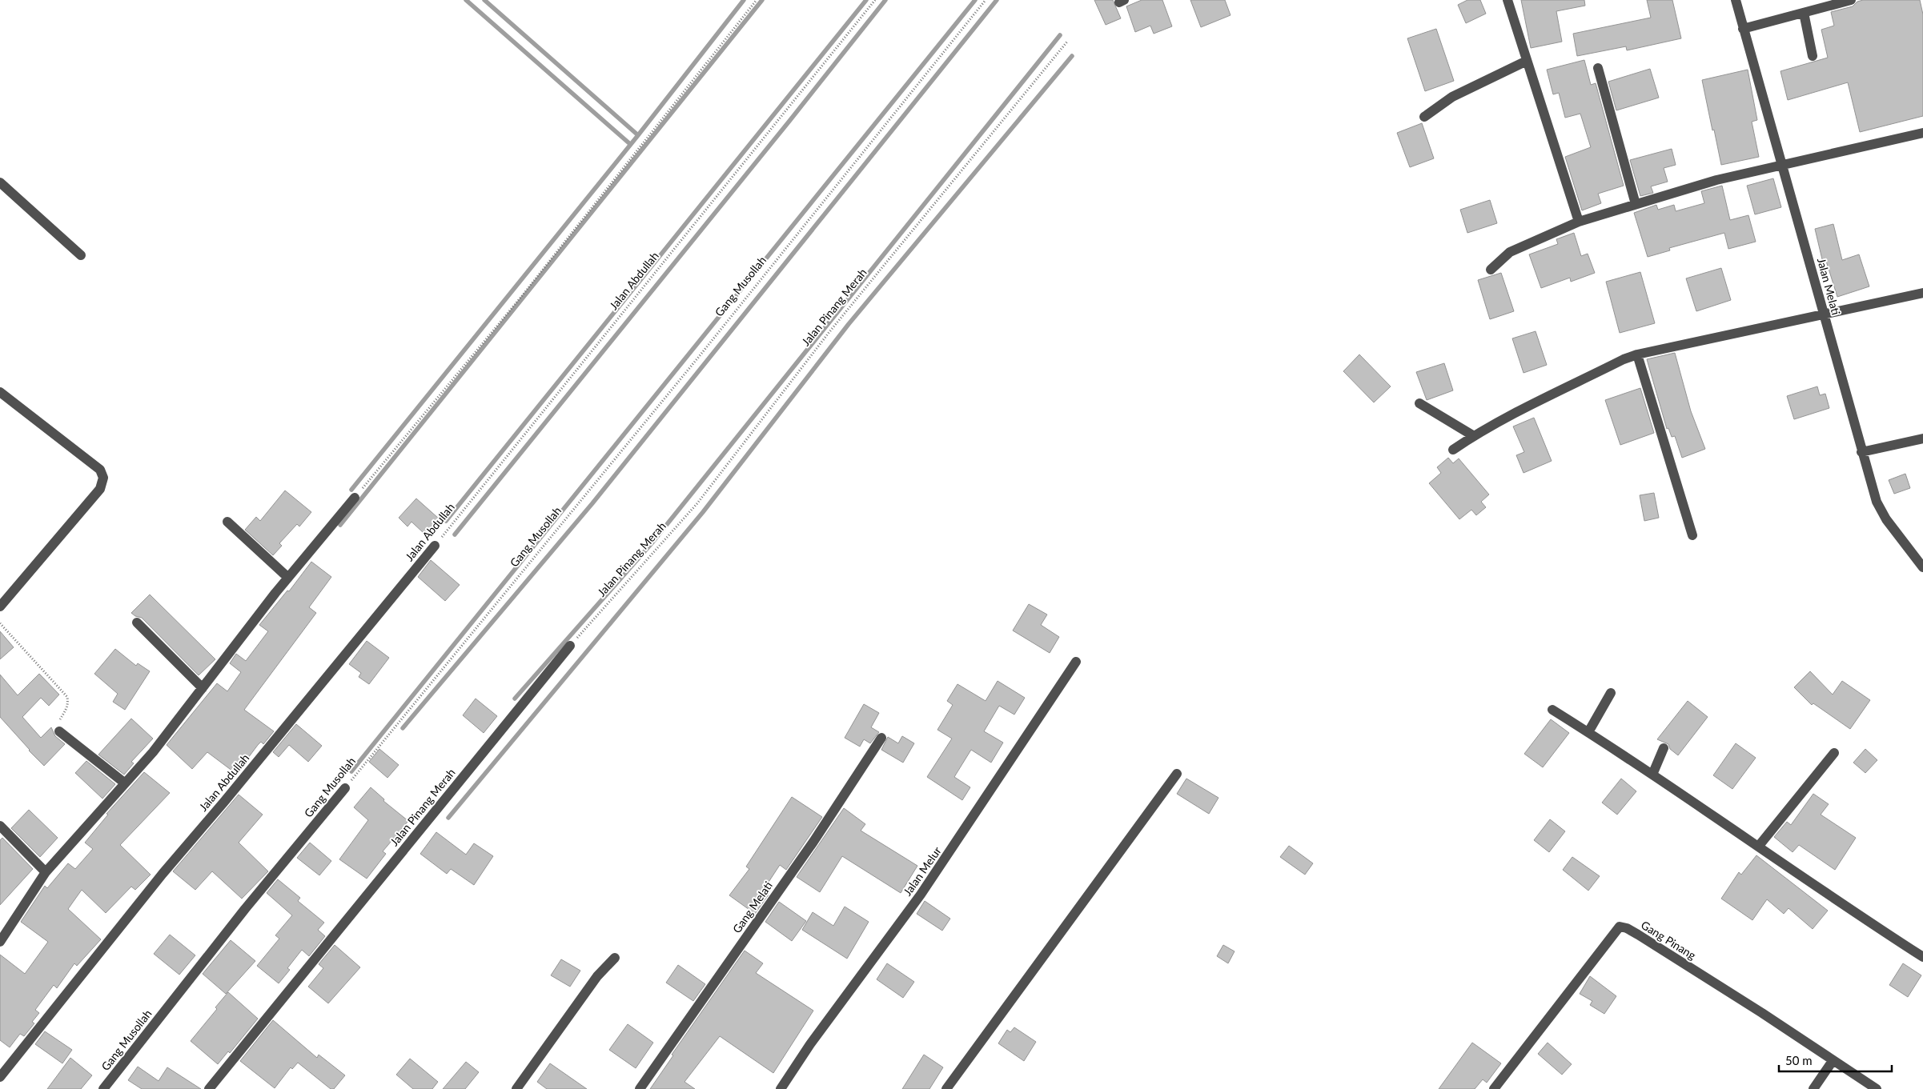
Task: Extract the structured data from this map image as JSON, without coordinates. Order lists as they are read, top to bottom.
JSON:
{
  "streets": {
    "street": [
      "Jalan Abdullah",
      "Gang Musollah",
      "Jalan Melati",
      "Jalan Pinang Merah",
      "Jalan Melur",
      "Gang Melati",
      "Gang Pinang"
    ]
  },
  "scale_bar": "50 m"
}
